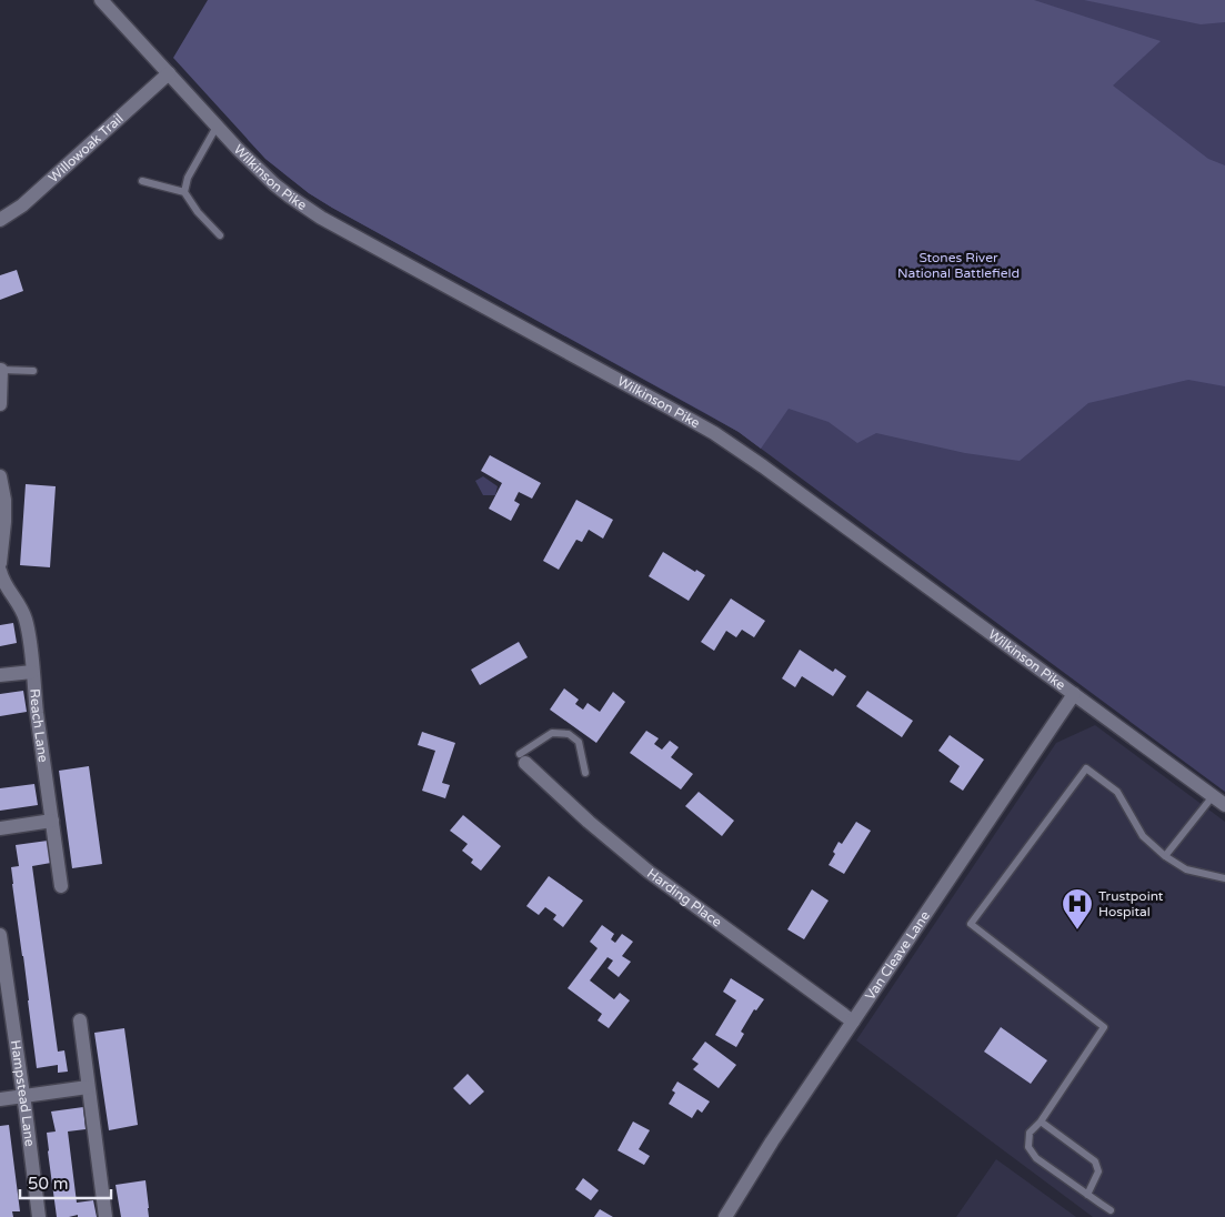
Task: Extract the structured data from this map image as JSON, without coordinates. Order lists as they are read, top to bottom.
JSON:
{
  "streets": {
    "street": [
      "Willowoak Trail",
      "Wilkinson Pike",
      "Reach Lane",
      "Harding Place",
      "Van Cleave Lane",
      "Hampstead Lane"
    ]
  },
  "crossings": [
    ["Willowoak Trail", "Wilkinson Pike"],
    ["Wilkinson Pike", "Van Cleave Lane"],
    ["Harding Place", "Van Cleave Lane"]
  ],
  "parks": ["Stones River National Battlefield"],
  "places": {
    "hospital": ["Trustpoint Hospital"]
  },
  "scale_bar": "50 m"
}
